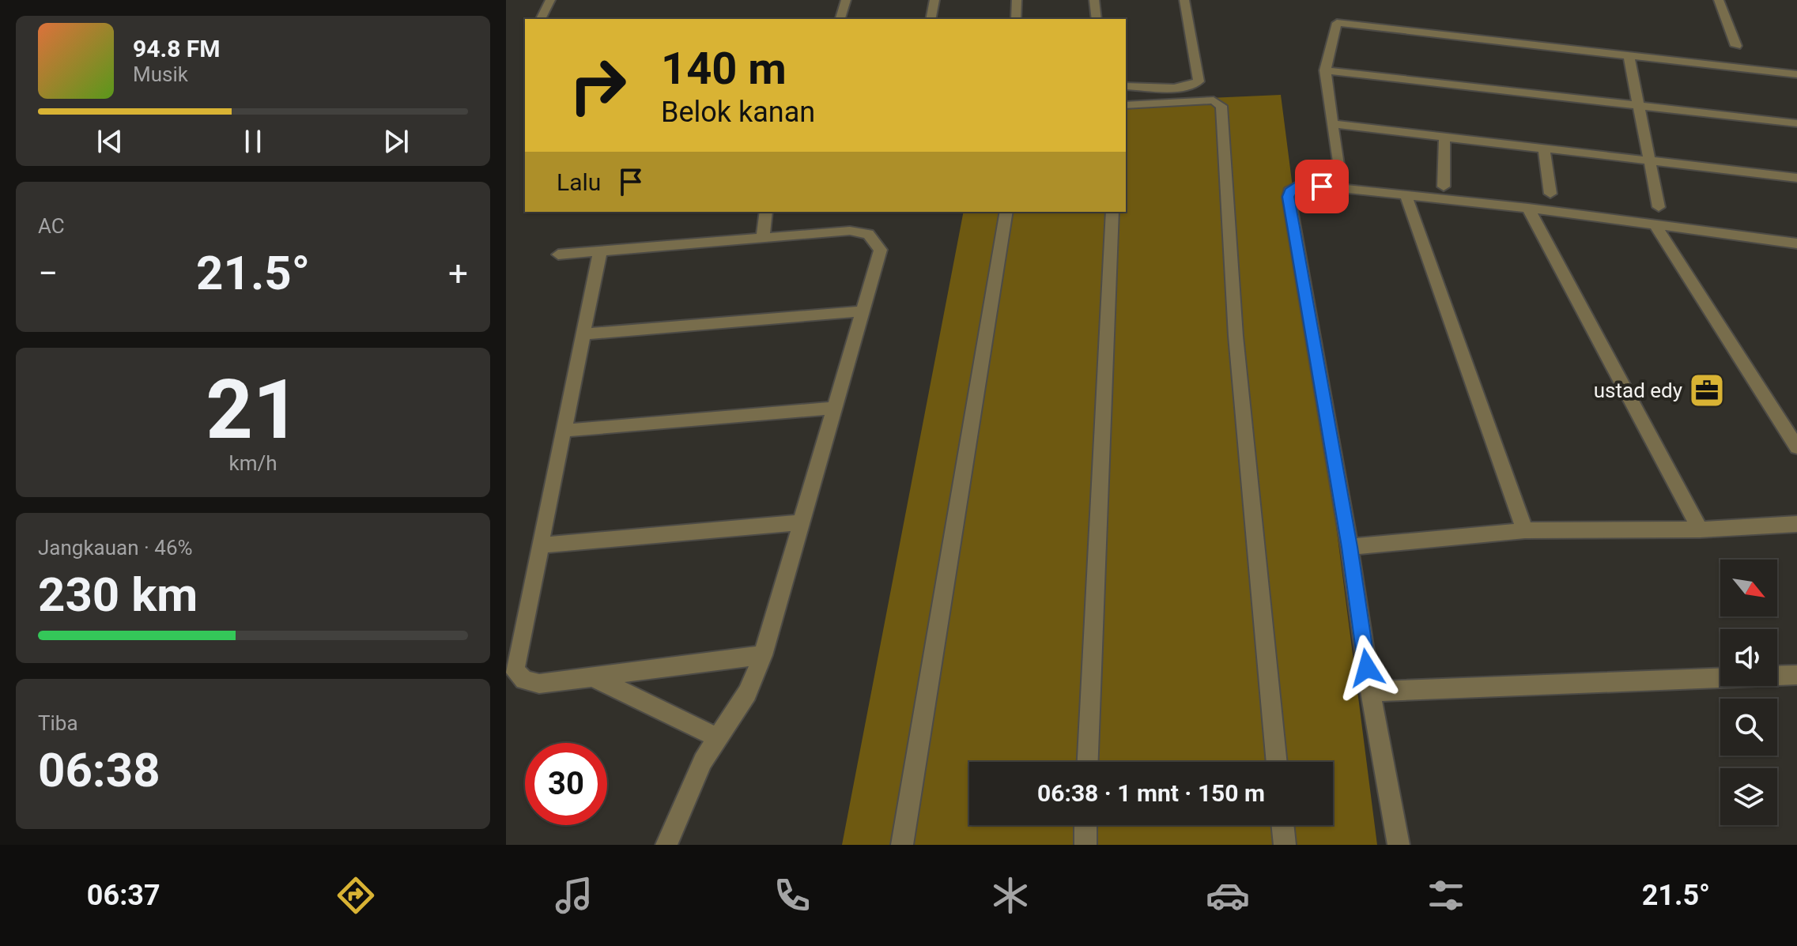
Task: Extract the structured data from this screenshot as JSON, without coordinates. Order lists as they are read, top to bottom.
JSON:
{
  "places": {
    "office": ["ustad edy"]
  },
  "north": "bottom right",
  "page": {
    "turn": ["140 m", "Belok kanan"],
    "song": ["94.8 FM", "Musik"],
    "then": "Lalu",
    "tile": [
      "AC",
      ["21", "km/h"],
      ["Jangkauan · 46%", "230 km"],
      ["Tiba", "06:38"]
    ],
    "heat": ["−", "21.5°", "+"],
    "limit": "30",
    "trip": "06:38 · 1 mnt · 150 m",
    "tabs": ["06:37", "21.5°"]
  }
}
